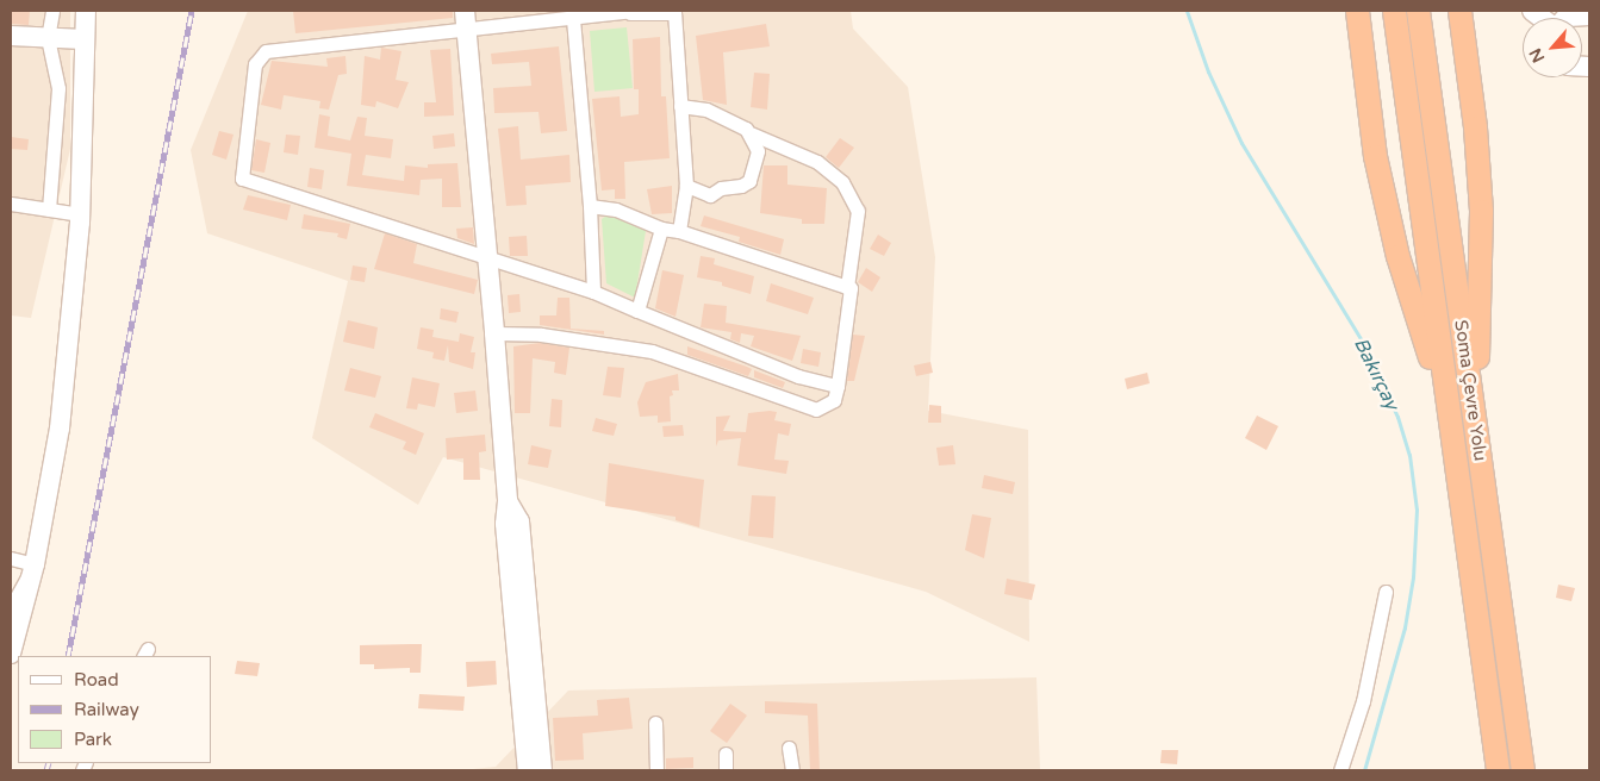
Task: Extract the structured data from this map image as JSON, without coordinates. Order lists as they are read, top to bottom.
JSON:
{
  "streets": {
    "highway": ["Soma Çevre Yolu"]
  },
  "water": ["Bakırçay"],
  "legend": ["Road", "Railway", "Park"],
  "north": "bottom left"
}
